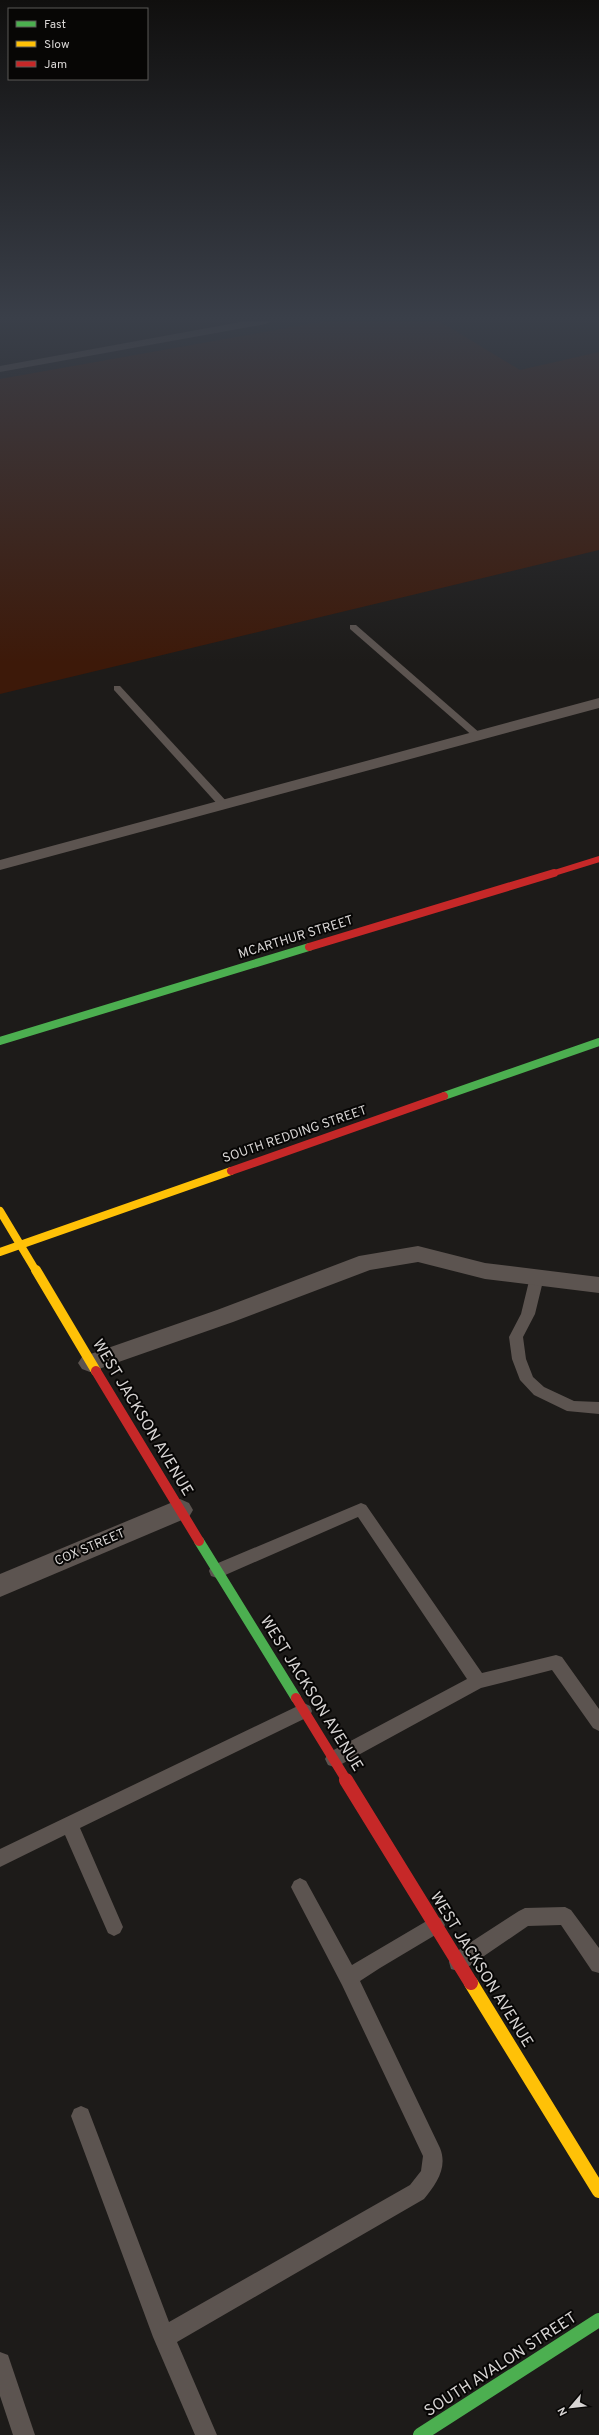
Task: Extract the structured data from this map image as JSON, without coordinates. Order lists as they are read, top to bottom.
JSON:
{
  "streets": {
    "street": [
      "MCARTHUR STREET",
      "SOUTH REDDING STREET",
      "WEST JACKSON AVENUE",
      "COX STREET",
      "SOUTH AVALON STREET"
    ]
  },
  "crossings": [
    ["SOUTH REDDING STREET", "WEST JACKSON AVENUE"],
    ["WEST JACKSON AVENUE", "COX STREET"]
  ],
  "legend": ["Fast", "Slow", "Jam"],
  "north": "bottom left"
}
